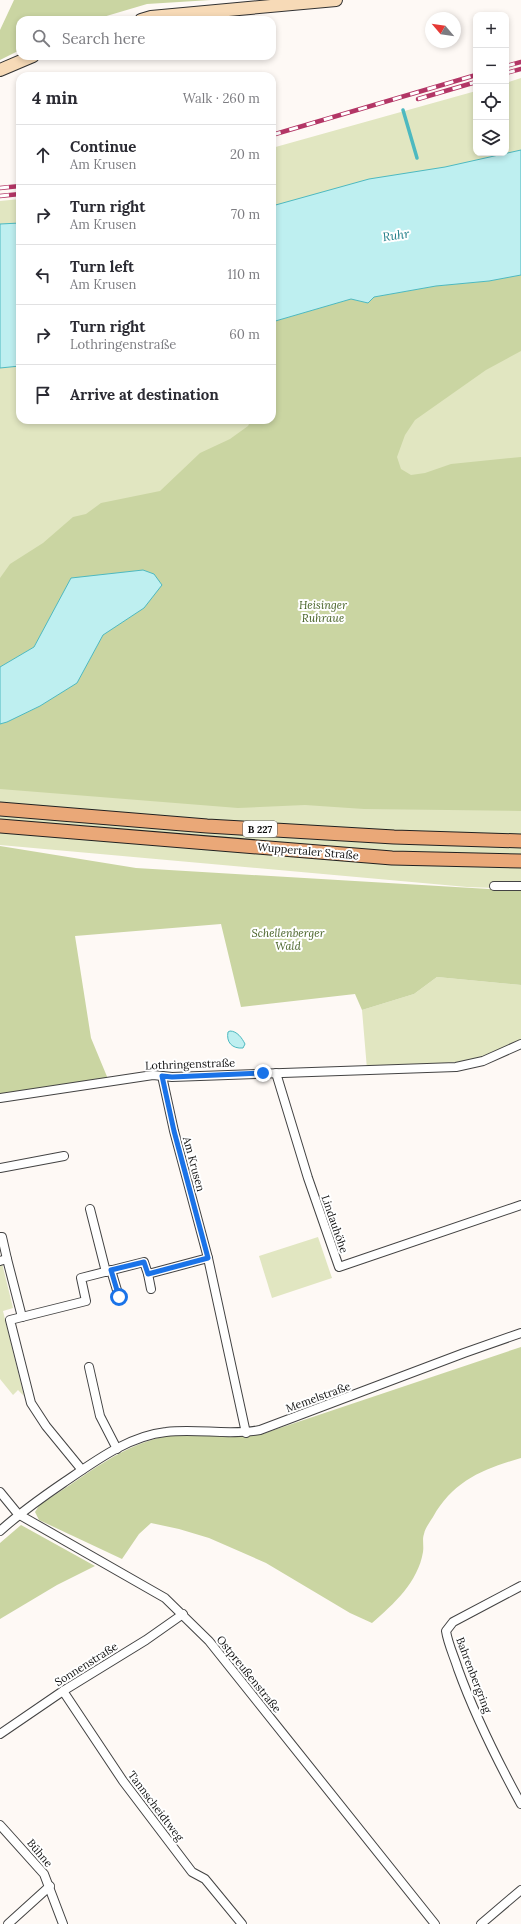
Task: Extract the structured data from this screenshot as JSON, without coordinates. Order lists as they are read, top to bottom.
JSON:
{
  "streets": {
    "main road": ["B 227", "Wuppertaler Straße"],
    "street": [
      "Lothringenstraße",
      "Am Krusen",
      "Lindauhöhe",
      "Memelstraße",
      "Sonnenstraße",
      "Ostpreußenstraße",
      "Bahrenbergring",
      "Tannscheidtweg",
      "Bühne"
    ]
  },
  "crossings": [
    ["Lothringenstraße", "Am Krusen"],
    ["Lothringenstraße", "Lindauhöhe"],
    ["Am Krusen", "Memelstraße"],
    ["Memelstraße", "Ostpreußenstraße"],
    ["Sonnenstraße", "Ostpreußenstraße"],
    ["Sonnenstraße", "Tannscheidtweg"]
  ],
  "water": ["Ruhr"],
  "parks": ["Heisinger Ruhraue", "Schellenberger Wald"],
  "north": "top left",
  "page": {
    "map_buttons": ["+", "−"],
    "search": "Search here",
    "heading": ["4 min", "Walk · 260 m"],
    "list": [
      ["Continue", "Am Krusen", "20 m"],
      ["Turn right", "Am Krusen", "70 m"],
      ["Turn left", "Am Krusen", "110 m"],
      ["Turn right", "Lothringenstraße", "60 m"],
      "Arrive at destination"
    ]
  }
}
